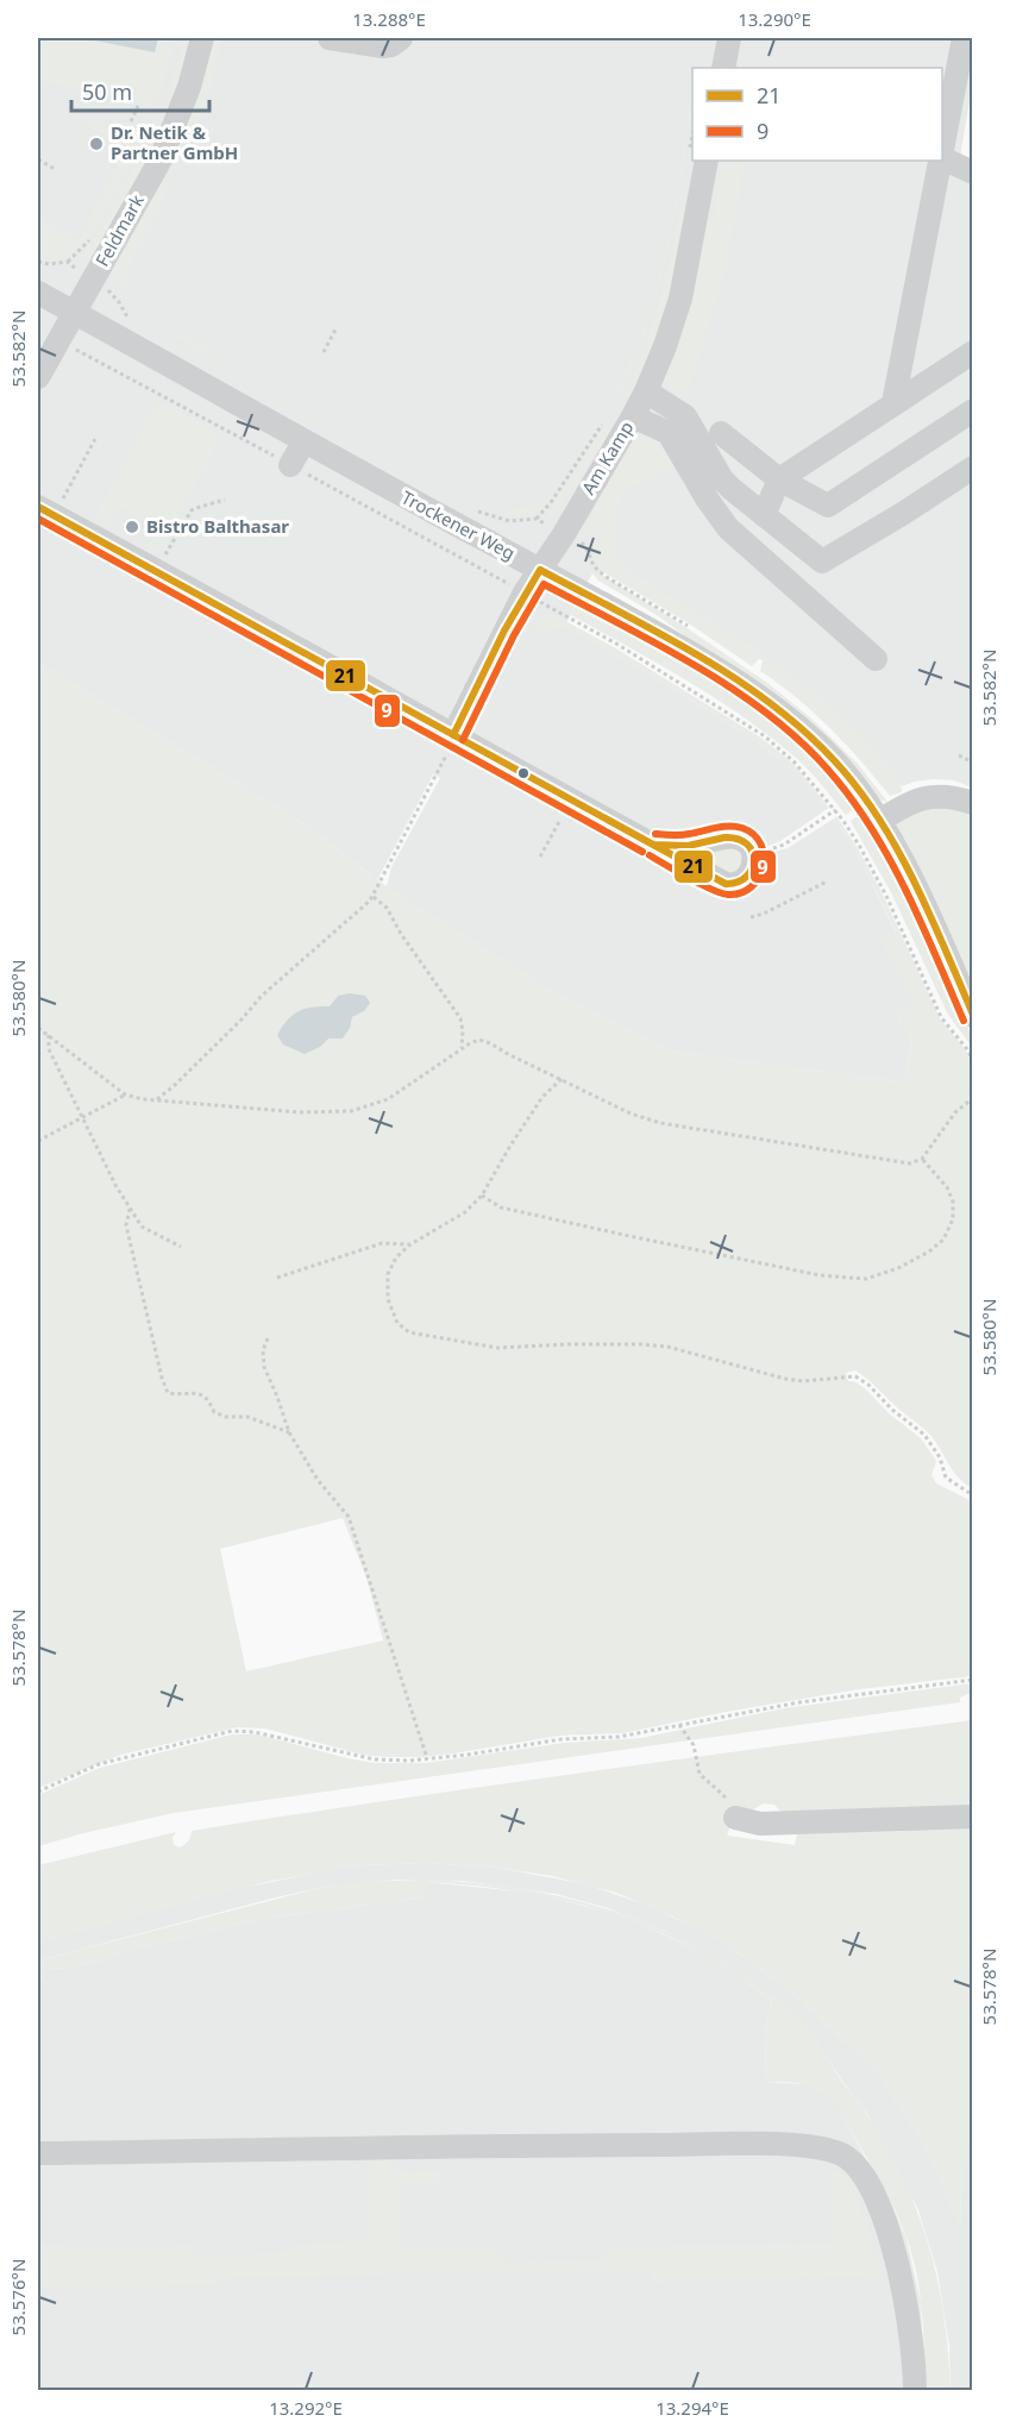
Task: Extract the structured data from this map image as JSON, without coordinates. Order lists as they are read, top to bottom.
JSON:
{
  "streets": {
    "street": ["Feldmark", "Am Kamp", "Trockener Weg"]
  },
  "crossings": [
    ["Feldmark", "Trockener Weg"],
    ["Am Kamp", "Trockener Weg"]
  ],
  "places": ["Dr. Netik & Partner GmbH", "Bistro Balthasar"],
  "lines": ["transit line 21", "transit line 9"],
  "legend": ["21", "9"],
  "scale_bar": "50 m",
  "coordinates": [
    "13.288°E",
    "13.290°E",
    "53.582°N",
    "53.580°N",
    "53.578°N",
    "53.576°N",
    "13.292°E",
    "13.294°E"
  ]
}
